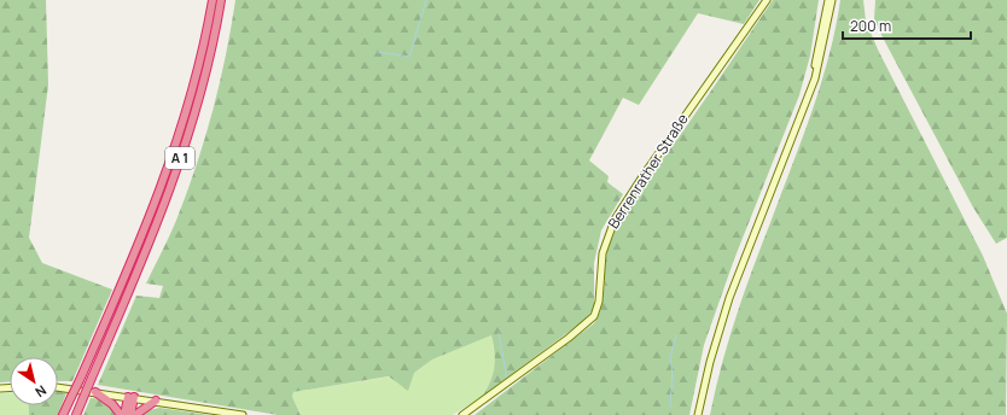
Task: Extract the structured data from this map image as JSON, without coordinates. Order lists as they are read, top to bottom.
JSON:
{
  "streets": {
    "highway": ["A 1"],
    "main road": ["Berrenrather Straße"]
  },
  "scale_bar": "200 m",
  "north": "bottom right"
}
